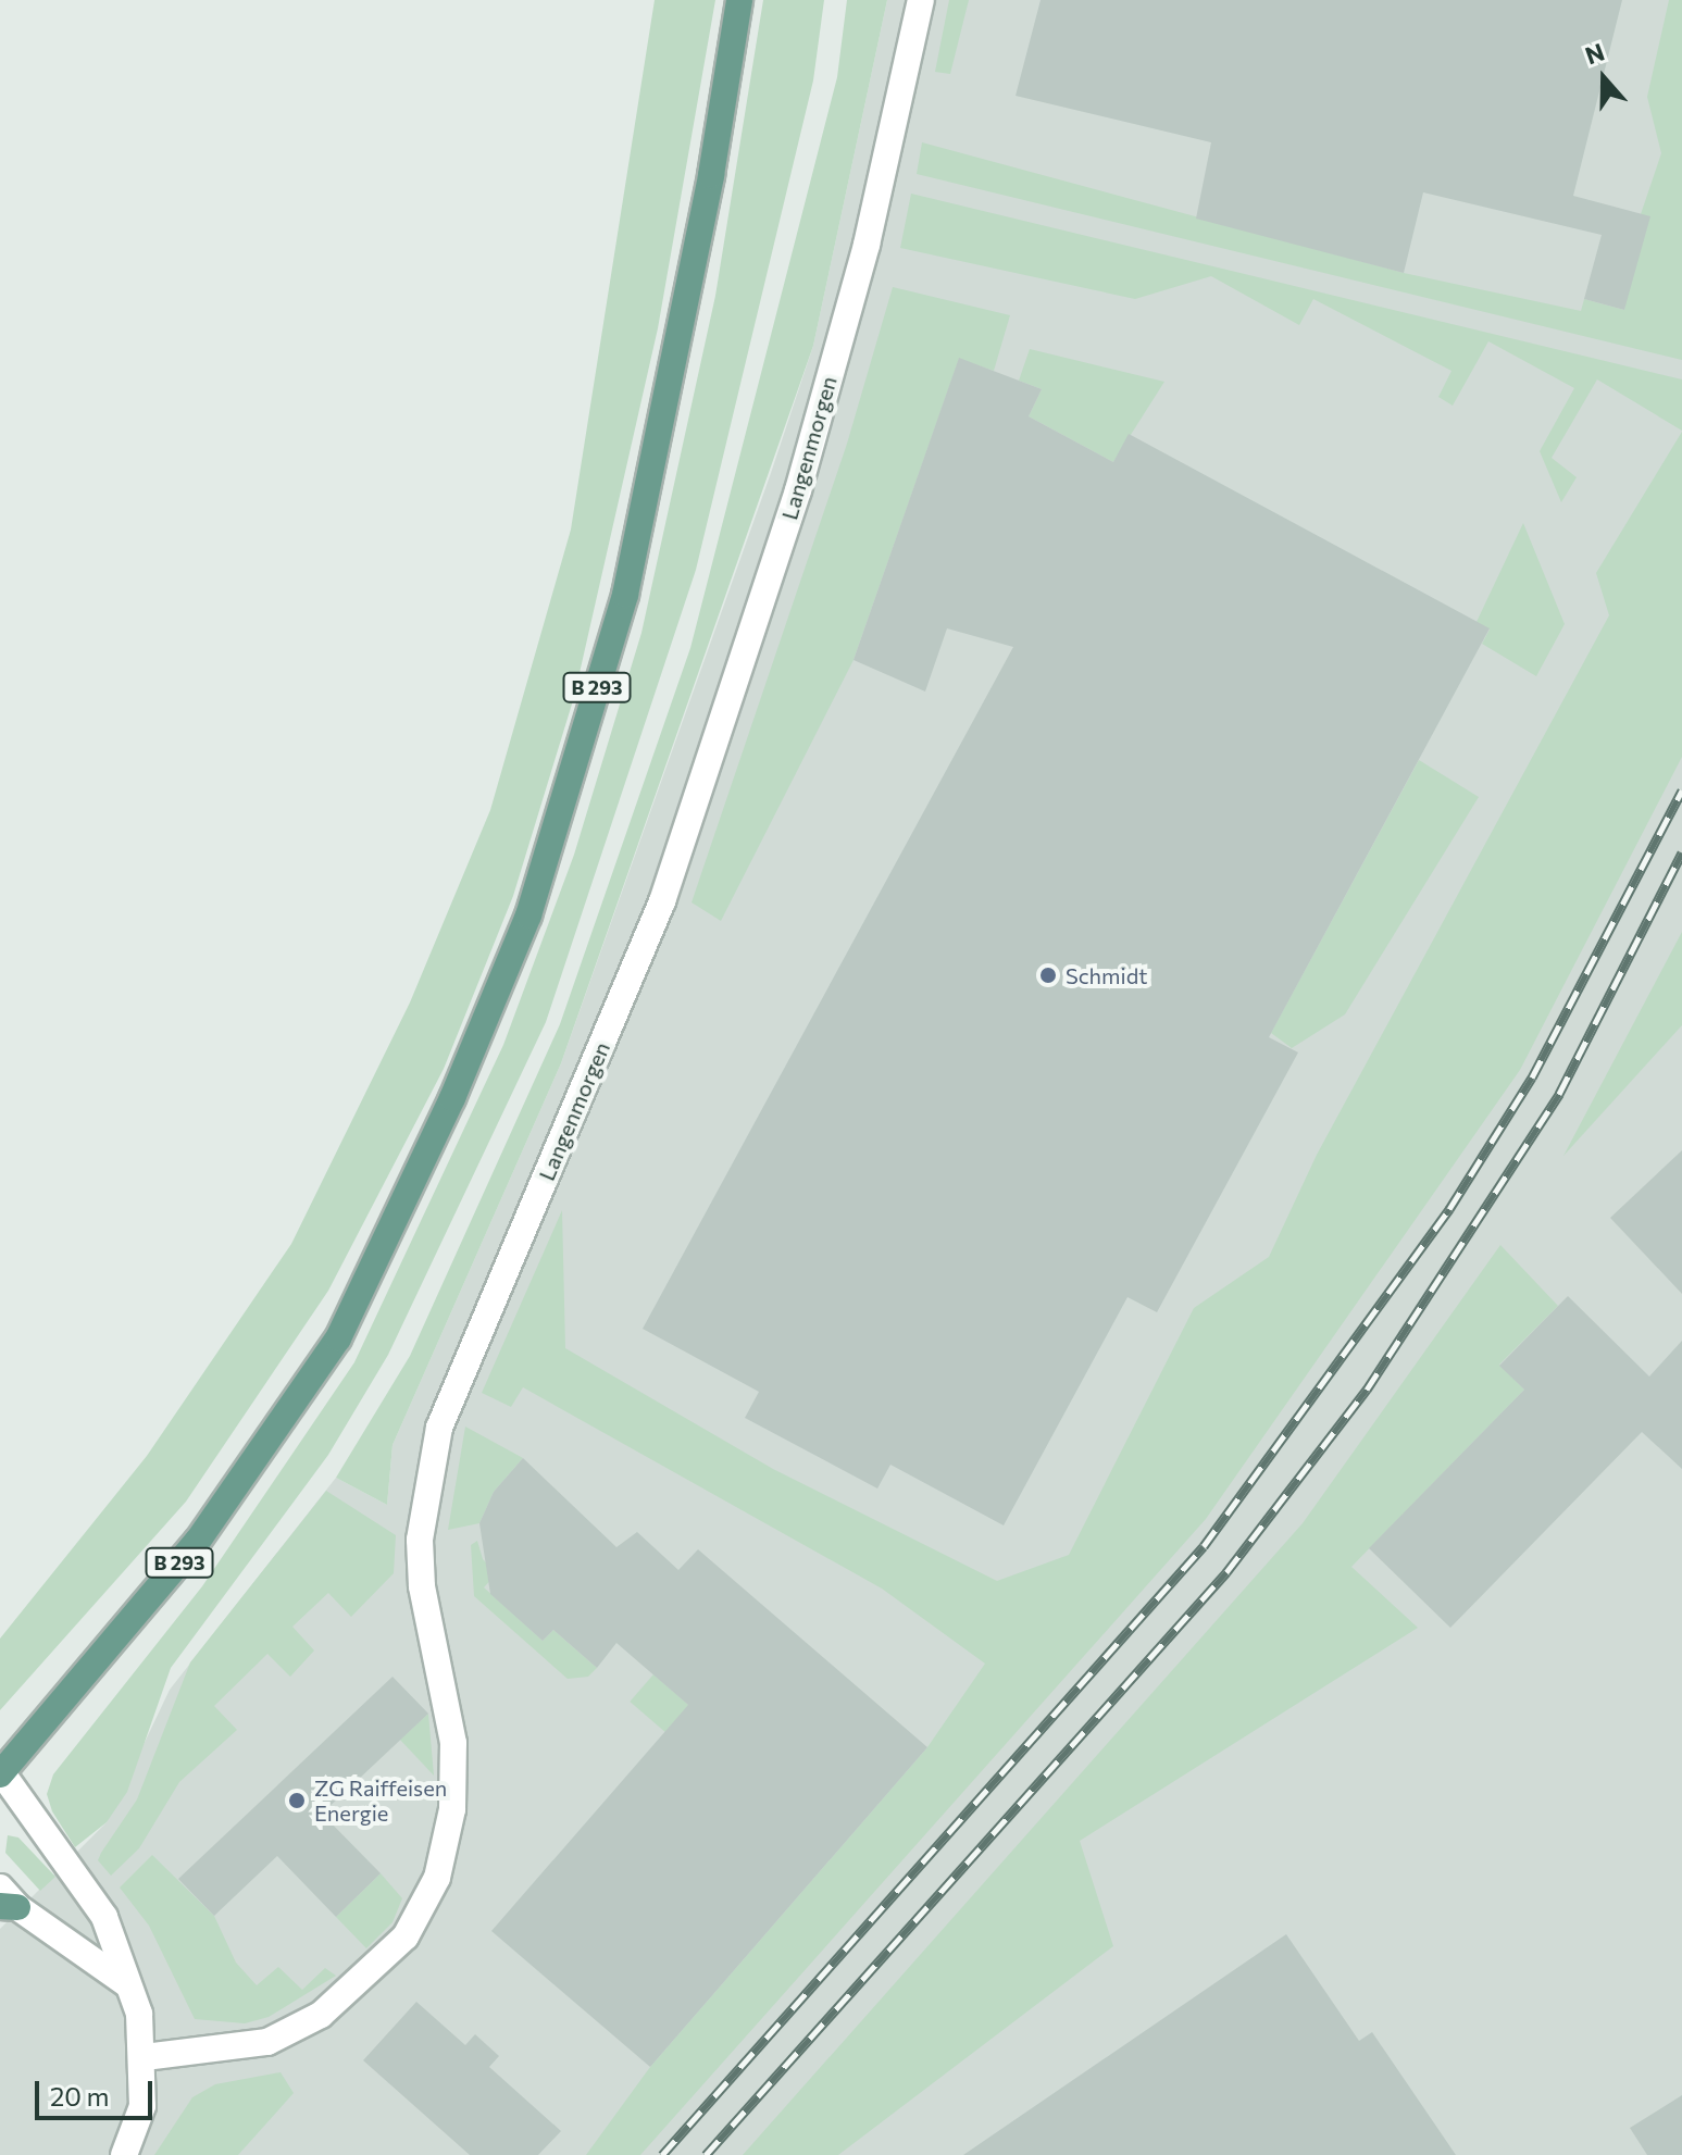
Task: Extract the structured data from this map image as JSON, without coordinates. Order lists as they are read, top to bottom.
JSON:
{
  "streets": {
    "main road": ["B 293"],
    "street": ["Langenmorgen"]
  },
  "places": ["Schmidt", "ZG Raiffeisen Energie"],
  "scale_bar": "20 m",
  "north": "top"
}
